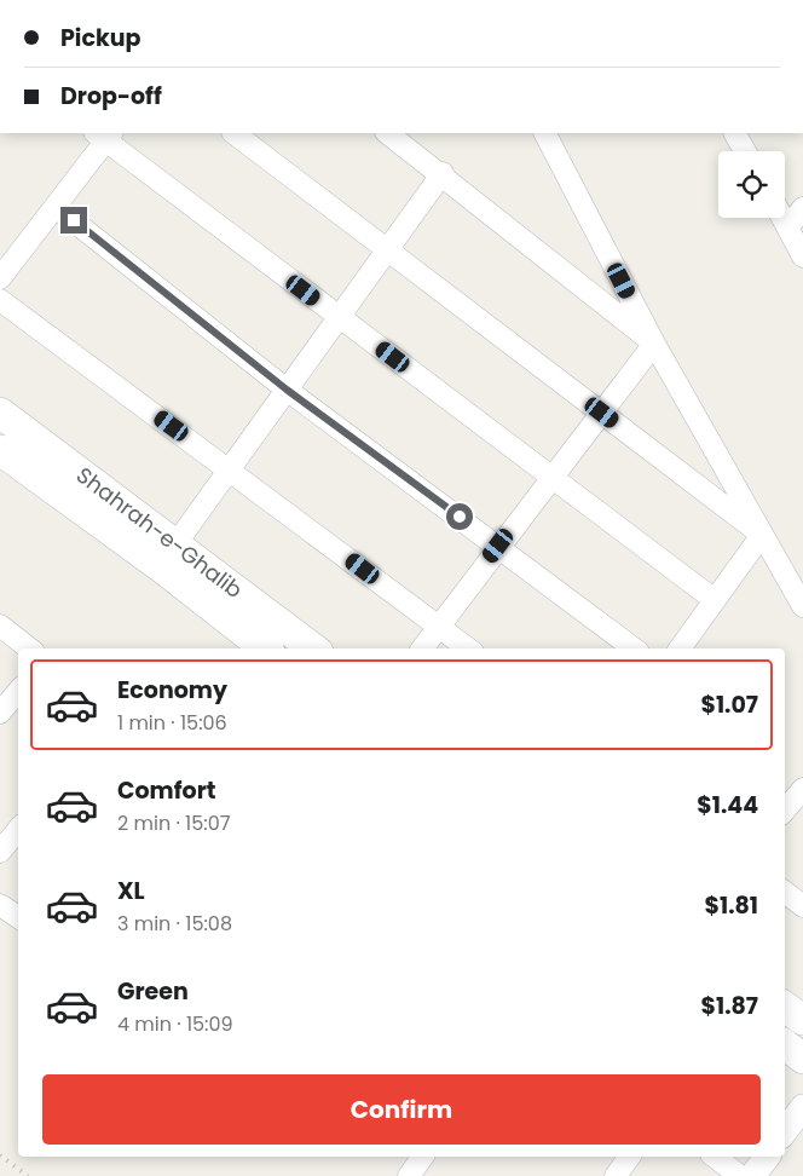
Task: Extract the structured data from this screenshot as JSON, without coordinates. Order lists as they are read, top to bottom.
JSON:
{
  "streets": {
    "main road": ["Shahrah-e-Ghalib"]
  },
  "page": {
    "banner": ["Pickup", "Drop-off"],
    "list": [
      {
        "name": "Economy",
        "note": "1 min · 15:06",
        "value": "$1.07"
      },
      {
        "name": "Comfort",
        "note": "2 min · 15:07",
        "value": "$1.44"
      },
      {
        "name": "XL",
        "note": "3 min · 15:08",
        "value": "$1.81"
      },
      {
        "name": "Green",
        "note": "4 min · 15:09",
        "value": "$1.87"
      }
    ],
    "buttons": "Confirm"
  }
}
